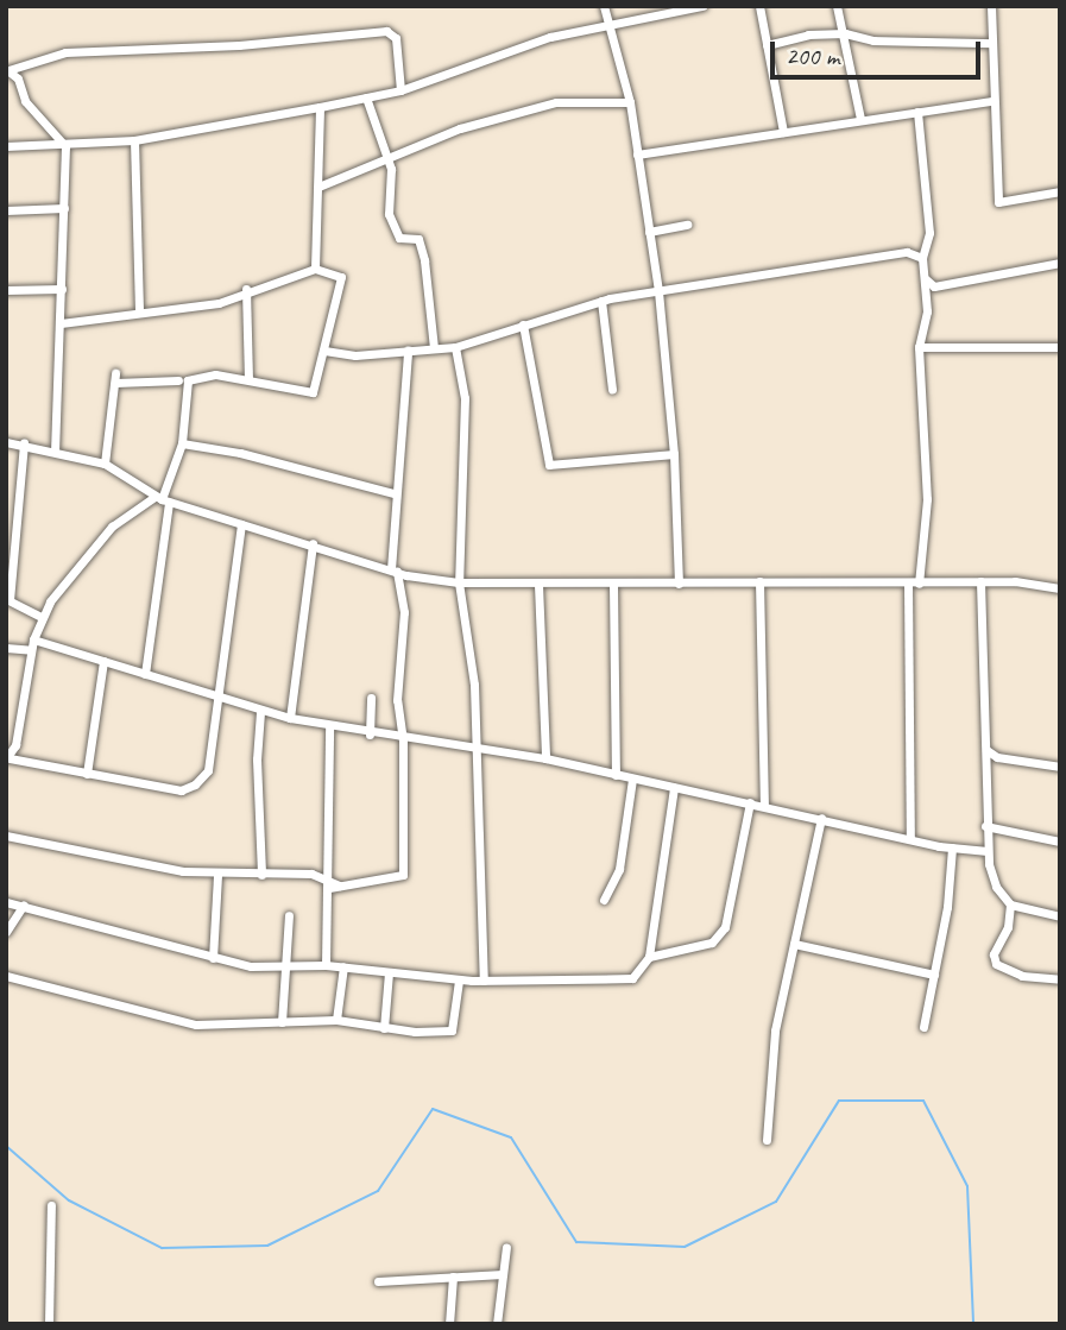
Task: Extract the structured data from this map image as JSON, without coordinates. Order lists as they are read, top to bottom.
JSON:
{
  "scale_bar": "200 m"
}
